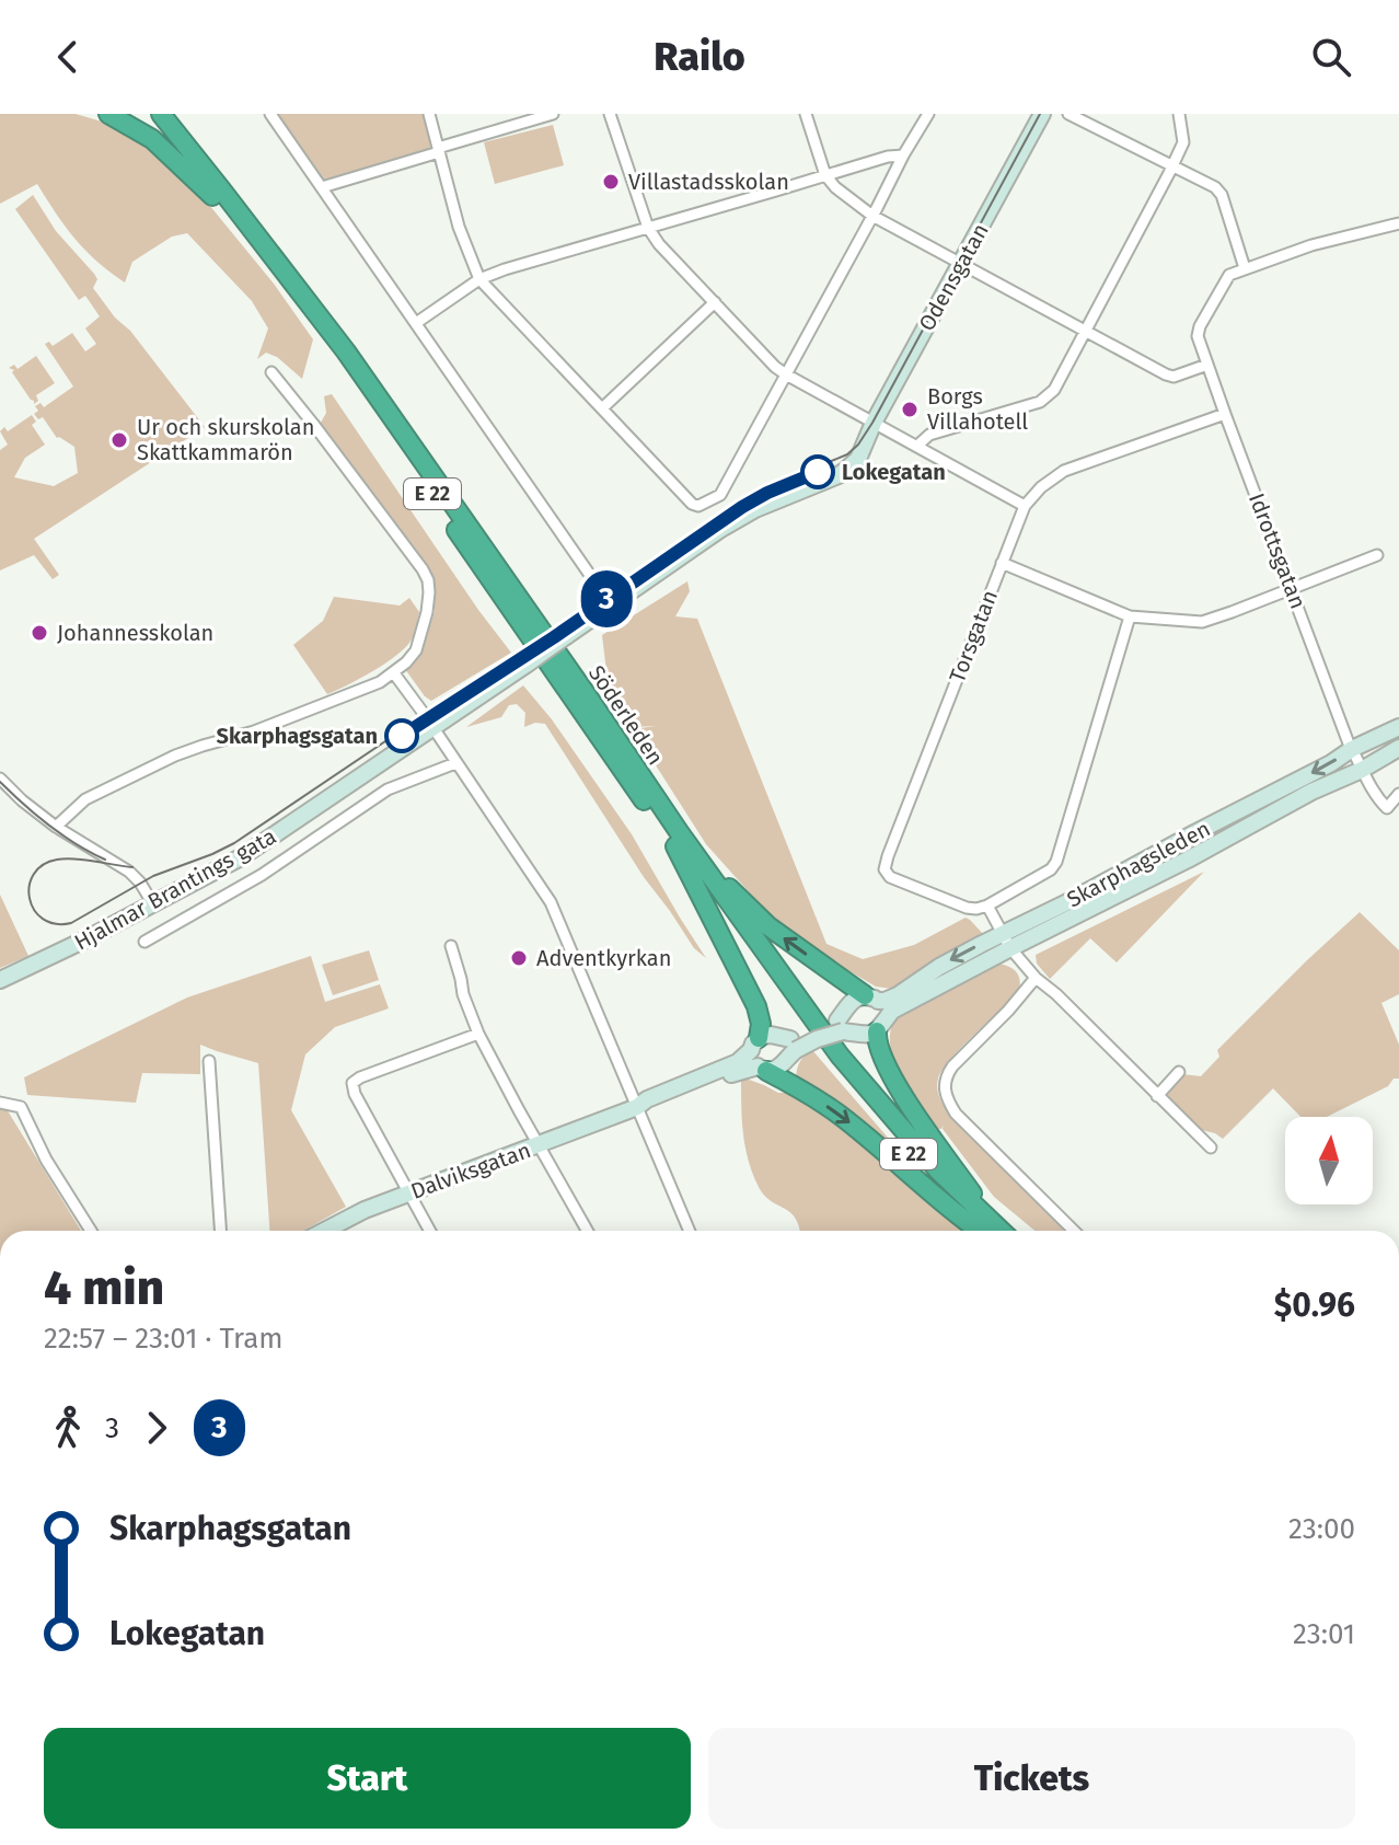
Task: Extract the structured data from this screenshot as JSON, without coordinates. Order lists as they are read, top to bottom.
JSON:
{
  "streets": {
    "highway": ["E 22", "Söderleden"],
    "street": [
      "Odensgatan",
      "Idrottsgatan",
      "Torsgatan",
      "Skarphagsleden",
      "Hjalmar Brantings gata",
      "Dalviksgatan"
    ]
  },
  "crossings": [
    ["Odensgatan", "Hjalmar Brantings gata"],
    ["E 22", "Söderleden"],
    ["Idrottsgatan", "Torsgatan"],
    ["Idrottsgatan", "Skarphagsleden"]
  ],
  "places": [
    "Villastadsskolan",
    "Borgs Villahotell",
    "Ur och skurskolan Skattkammarön",
    "Lokegatan",
    "Johannesskolan",
    "Skarphagsgatan",
    "Adventkyrkan"
  ],
  "lines": ["tram line 3"],
  "north": "top",
  "page": {
    "header": "Railo",
    "on_map": "3",
    "heading": ["4 min", "22:57 – 23:01 · Tram", "$0.96"],
    "legs": ["3", "3"],
    "list": [
      {
        "name": "Skarphagsgatan",
        "value": "23:00"
      },
      {
        "name": "Lokegatan",
        "value": "23:01"
      }
    ],
    "buttons": ["Start", "Tickets"]
  }
}
